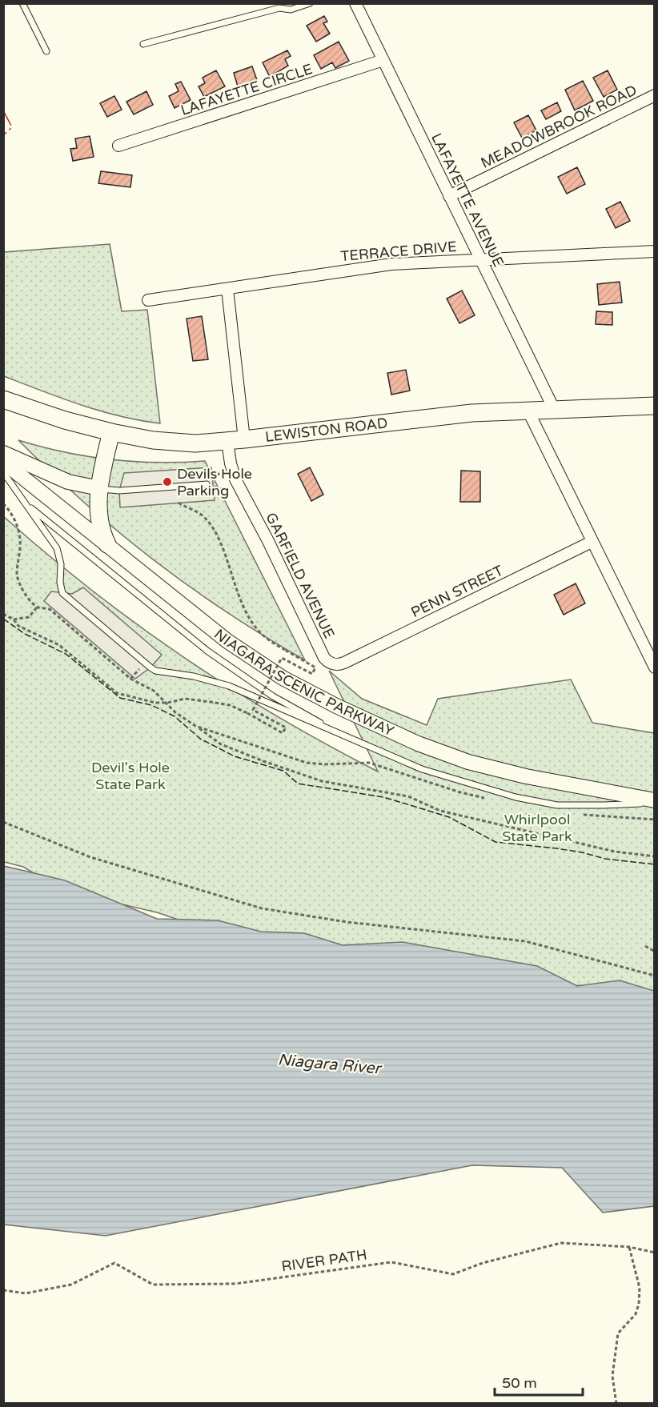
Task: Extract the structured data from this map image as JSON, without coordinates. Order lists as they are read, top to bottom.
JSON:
{
  "streets": {
    "main road": ["LEWISTON ROAD", "NIAGARA SCENIC PARKWAY"],
    "street": [
      "LAFAYETTE CIRCLE",
      "MEADOWBROOK ROAD",
      "LAFAYETTE AVENUE",
      "TERRACE DRIVE",
      "GARFIELD AVENUE",
      "PENN STREET"
    ],
    "path": ["RIVER PATH"]
  },
  "crossings": [
    ["LAFAYETTE CIRCLE", "LAFAYETTE AVENUE"],
    ["MEADOWBROOK ROAD", "LAFAYETTE AVENUE"],
    ["LAFAYETTE AVENUE", "TERRACE DRIVE"],
    ["LAFAYETTE AVENUE", "LEWISTON ROAD"],
    ["LEWISTON ROAD", "GARFIELD AVENUE"],
    ["GARFIELD AVENUE", "PENN STREET"]
  ],
  "water": ["Niagara River"],
  "parks": ["Devil's Hole State Park", "Whirlpool State Park"],
  "places": ["Devils Hole Parking"],
  "scale_bar": "50 m"
}
